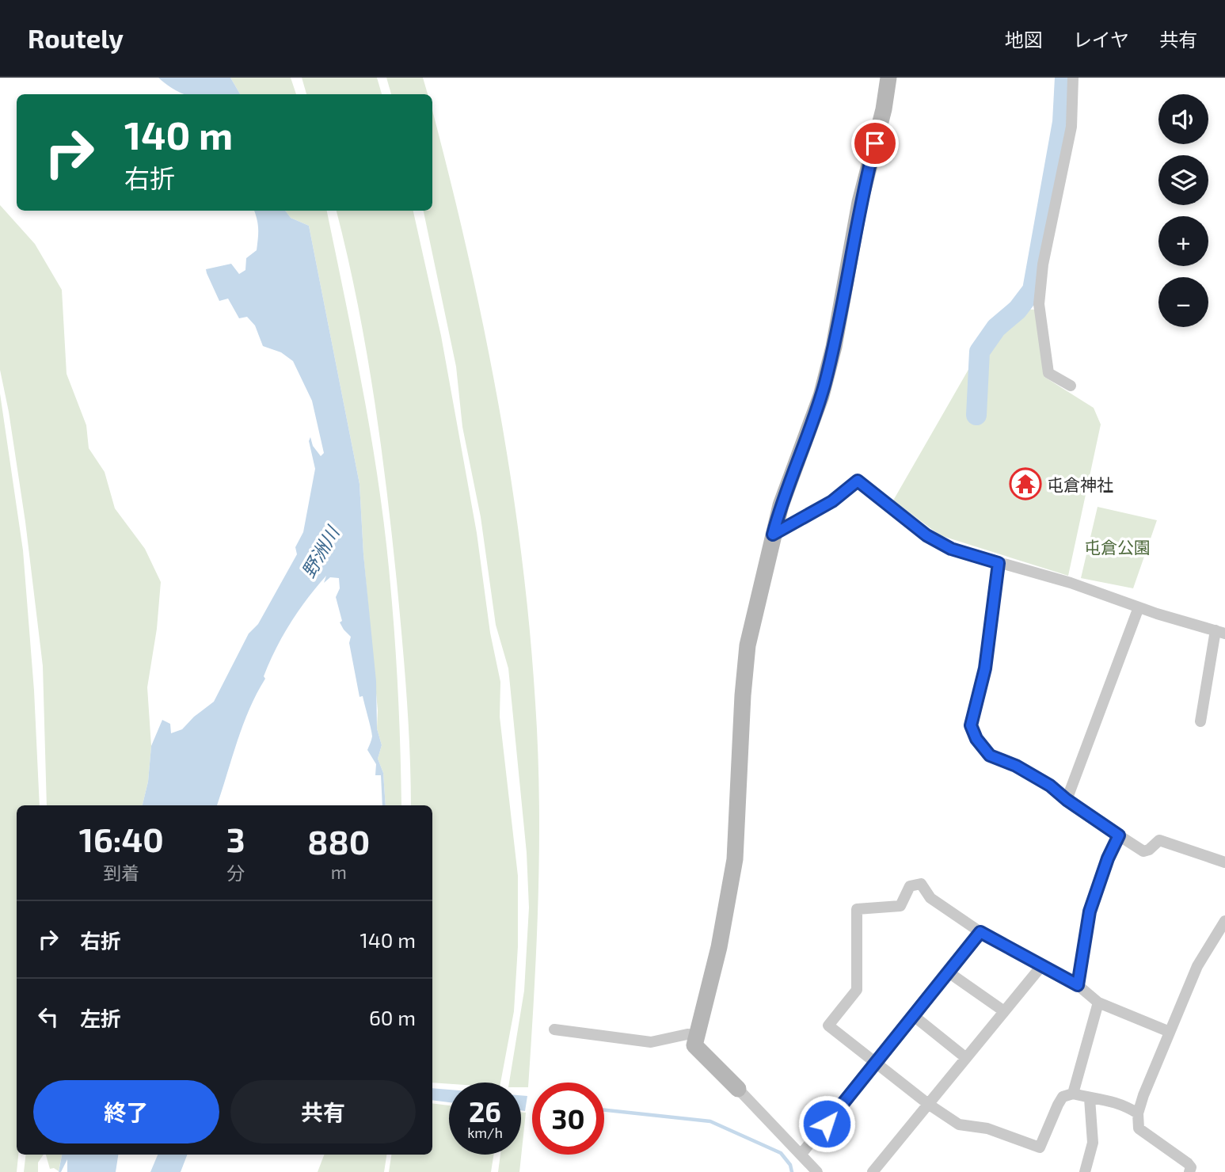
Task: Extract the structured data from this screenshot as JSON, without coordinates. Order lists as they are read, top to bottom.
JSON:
{
  "water": ["野洲川"],
  "parks": ["屯倉公園"],
  "places": {
    "temple": ["屯倉神社"]
  },
  "page": {
    "header": "Routely",
    "nav": ["地図", "レイヤ", "共有"],
    "map_buttons": ["+", "−"],
    "turn": ["140 m", "右折"],
    "eta": [
      "16:40",
      "到着",
      "3",
      "分",
      "880",
      "m"
    ],
    "list": [
      {
        "name": "右折",
        "value": "140 m"
      },
      {
        "name": "左折",
        "value": "60 m"
      }
    ],
    "buttons": ["終了", "共有"],
    "speed": "26 km/h",
    "limit": "30"
  }
}
